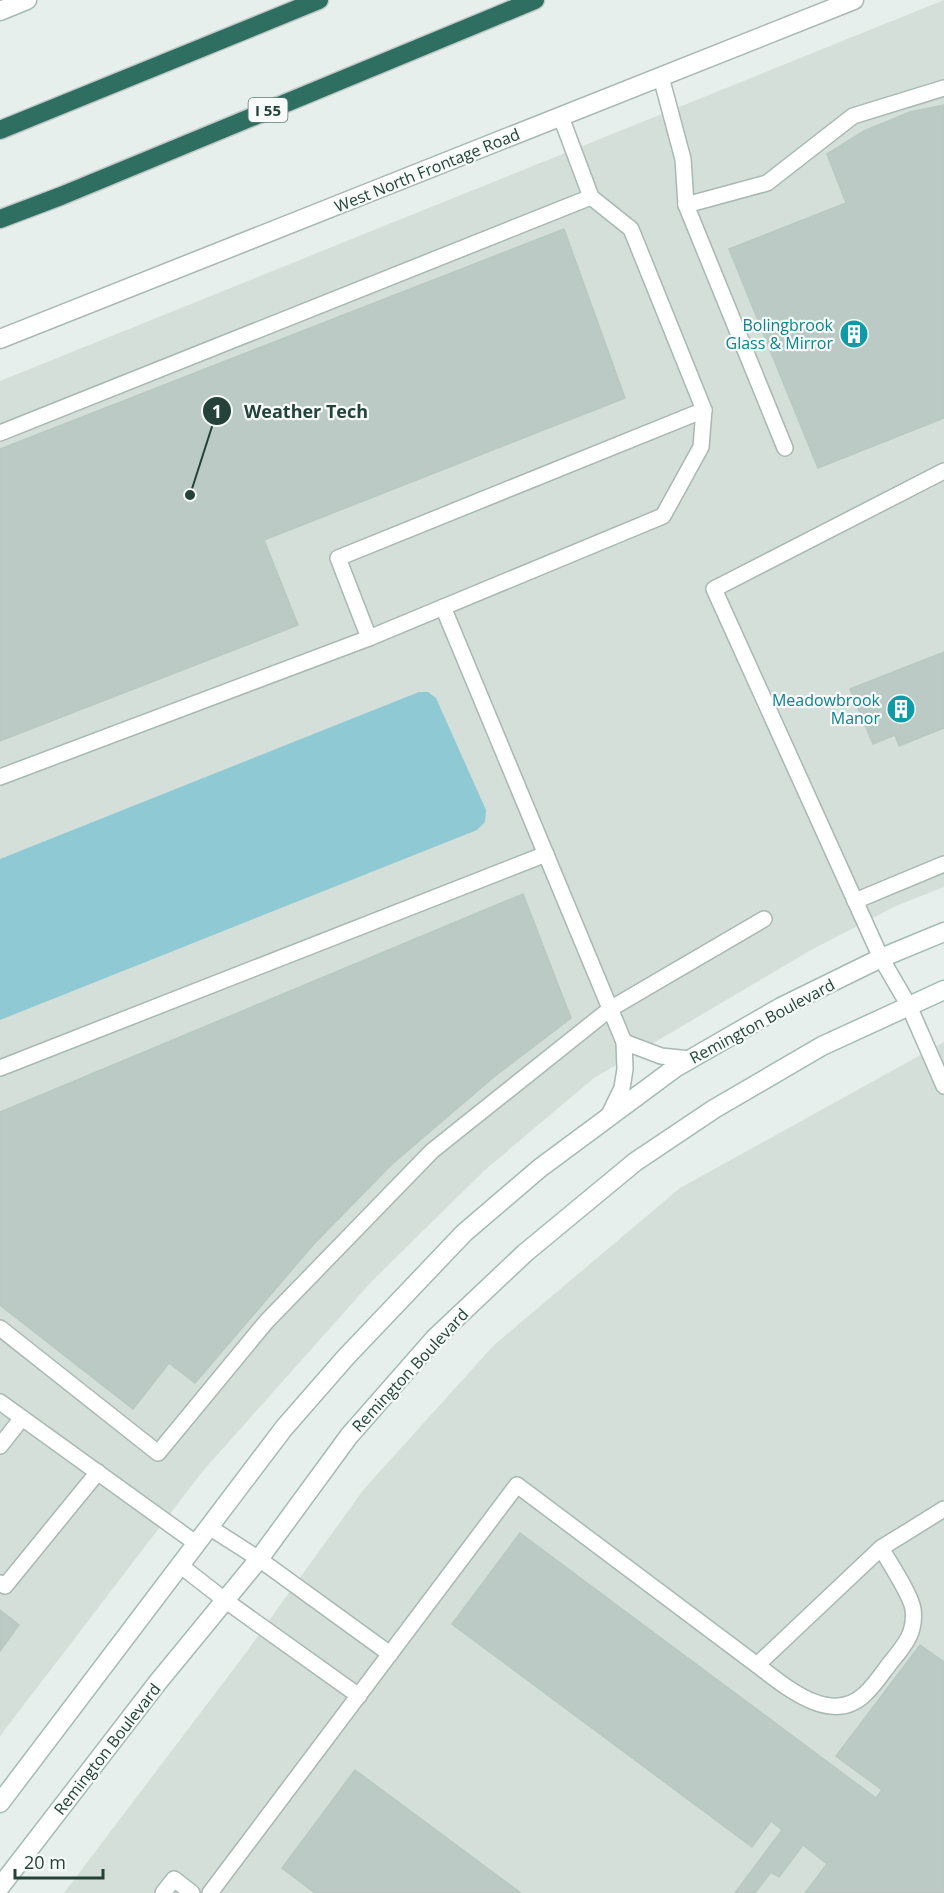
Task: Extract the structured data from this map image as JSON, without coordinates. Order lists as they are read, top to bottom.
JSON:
{
  "streets": {
    "highway": ["I 55"],
    "street": ["West North Frontage Road", "Remington Boulevard"]
  },
  "places": {
    "building": ["Bolingbrook Glass & Mirror", "Meadowbrook Manor"],
    "other": ["Weather Tech"]
  },
  "scale_bar": "20 m"
}
